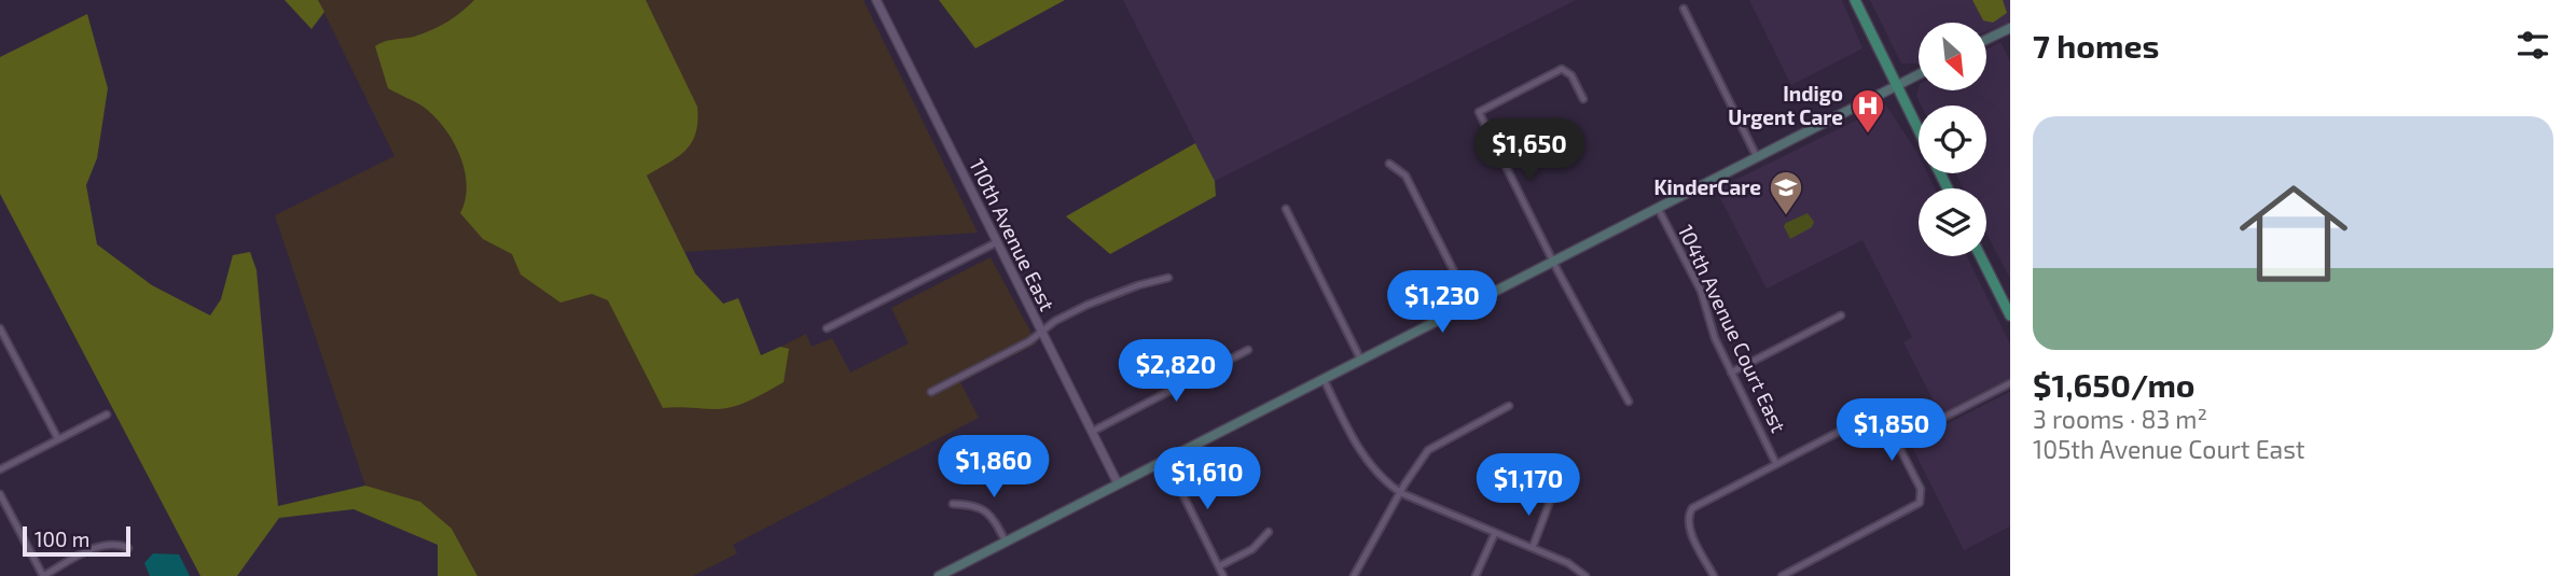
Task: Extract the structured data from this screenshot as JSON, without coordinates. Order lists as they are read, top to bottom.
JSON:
{
  "streets": {
    "street": ["110th Avenue East", "104th Avenue Court East"]
  },
  "places": {
    "hospital": ["Indigo Urgent Care"],
    "school or university": ["KinderCare"]
  },
  "scale_bar": "100 m",
  "north": "bottom right",
  "page": {
    "heading": "7 homes",
    "list": [
      {
        "name": "$1,650/mo",
        "note": "3 rooms · 83 m² · 105th Avenue Court East"
      }
    ],
    "price": [
      "$1,650",
      "$1,230",
      "$2,820",
      "$1,850",
      "$1,860",
      "$1,610",
      "$1,170"
    ],
    "scale": "100 m"
  }
}
